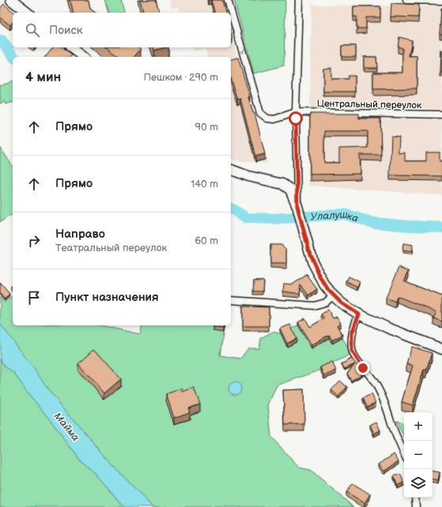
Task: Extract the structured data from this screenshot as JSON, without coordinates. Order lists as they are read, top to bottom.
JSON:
{
  "streets": {
    "street": ["Центральный переулок"]
  },
  "one_way": ["Центральный переулок"],
  "water": ["Улалушка", "Майма"],
  "page": {
    "search": "Поиск",
    "heading": ["4 мин", "Пешком · 290 m"],
    "list": [
      ["Прямо", "90 m"],
      ["Прямо", "140 m"],
      ["Направо", "Театральный переулок", "60 m"],
      "Пункт назначения"
    ],
    "map_buttons": ["+", "−"]
  }
}
